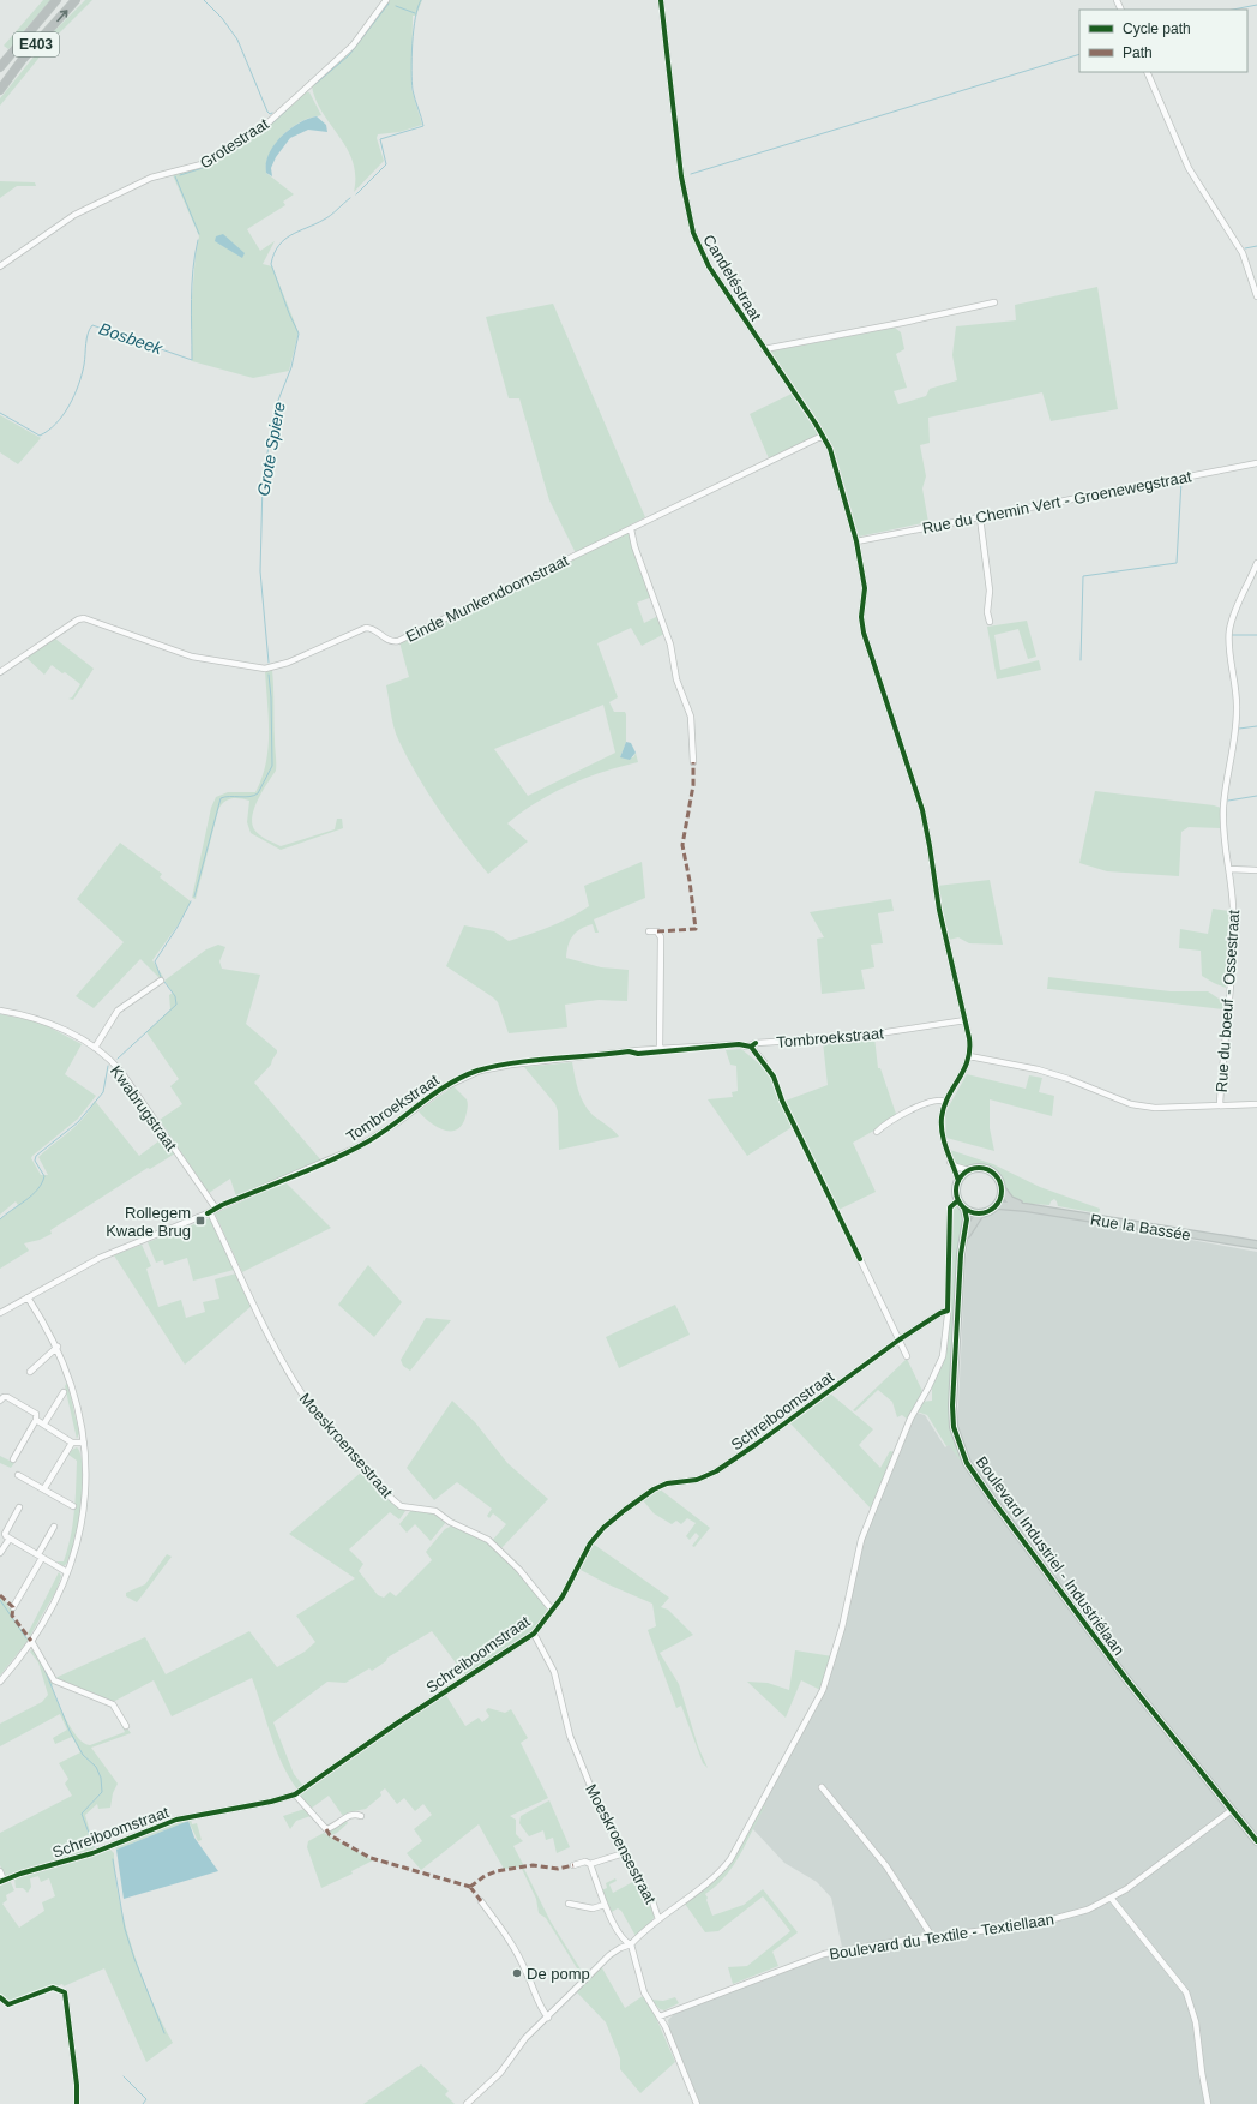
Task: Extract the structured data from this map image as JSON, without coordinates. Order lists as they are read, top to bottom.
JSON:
{
  "streets": {
    "highway": ["E403"],
    "main road": ["Rue la Bassée", "Boulevard Industriel - Industriélaan"],
    "street": [
      "Grotestraat",
      "Candeléstraat",
      "Rue du Chemin Vert - Groenewegstraat",
      "Einde Munkendoornstraat",
      "Rue du boeuf - Ossestraat",
      "Tombroekstraat",
      "Kwabrugstraat",
      "Schreiboomstraat",
      "Moeskroensestraat",
      "Boulevard du Textile - Textiellaan"
    ]
  },
  "crossings": [
    ["Candeléstraat", "Rue du Chemin Vert - Groenewegstraat"],
    ["Candeléstraat", "Einde Munkendoornstraat"],
    ["Candeléstraat", "Tombroekstraat"],
    ["Tombroekstraat", "Kwabrugstraat"],
    ["Tombroekstraat", "Moeskroensestraat"],
    ["Rue la Bassée", "Boulevard Industriel - Industriélaan"],
    ["Schreiboomstraat", "Moeskroensestraat"],
    ["Boulevard Industriel - Industriélaan", "Boulevard du Textile - Textiellaan"]
  ],
  "water": ["Bosbeek", "Grote Spiere"],
  "places": {
    "transit": ["Rollegem Kwade Brug"],
    "other": ["De pomp"]
  },
  "legend": ["Cycle path", "Path"]
}
